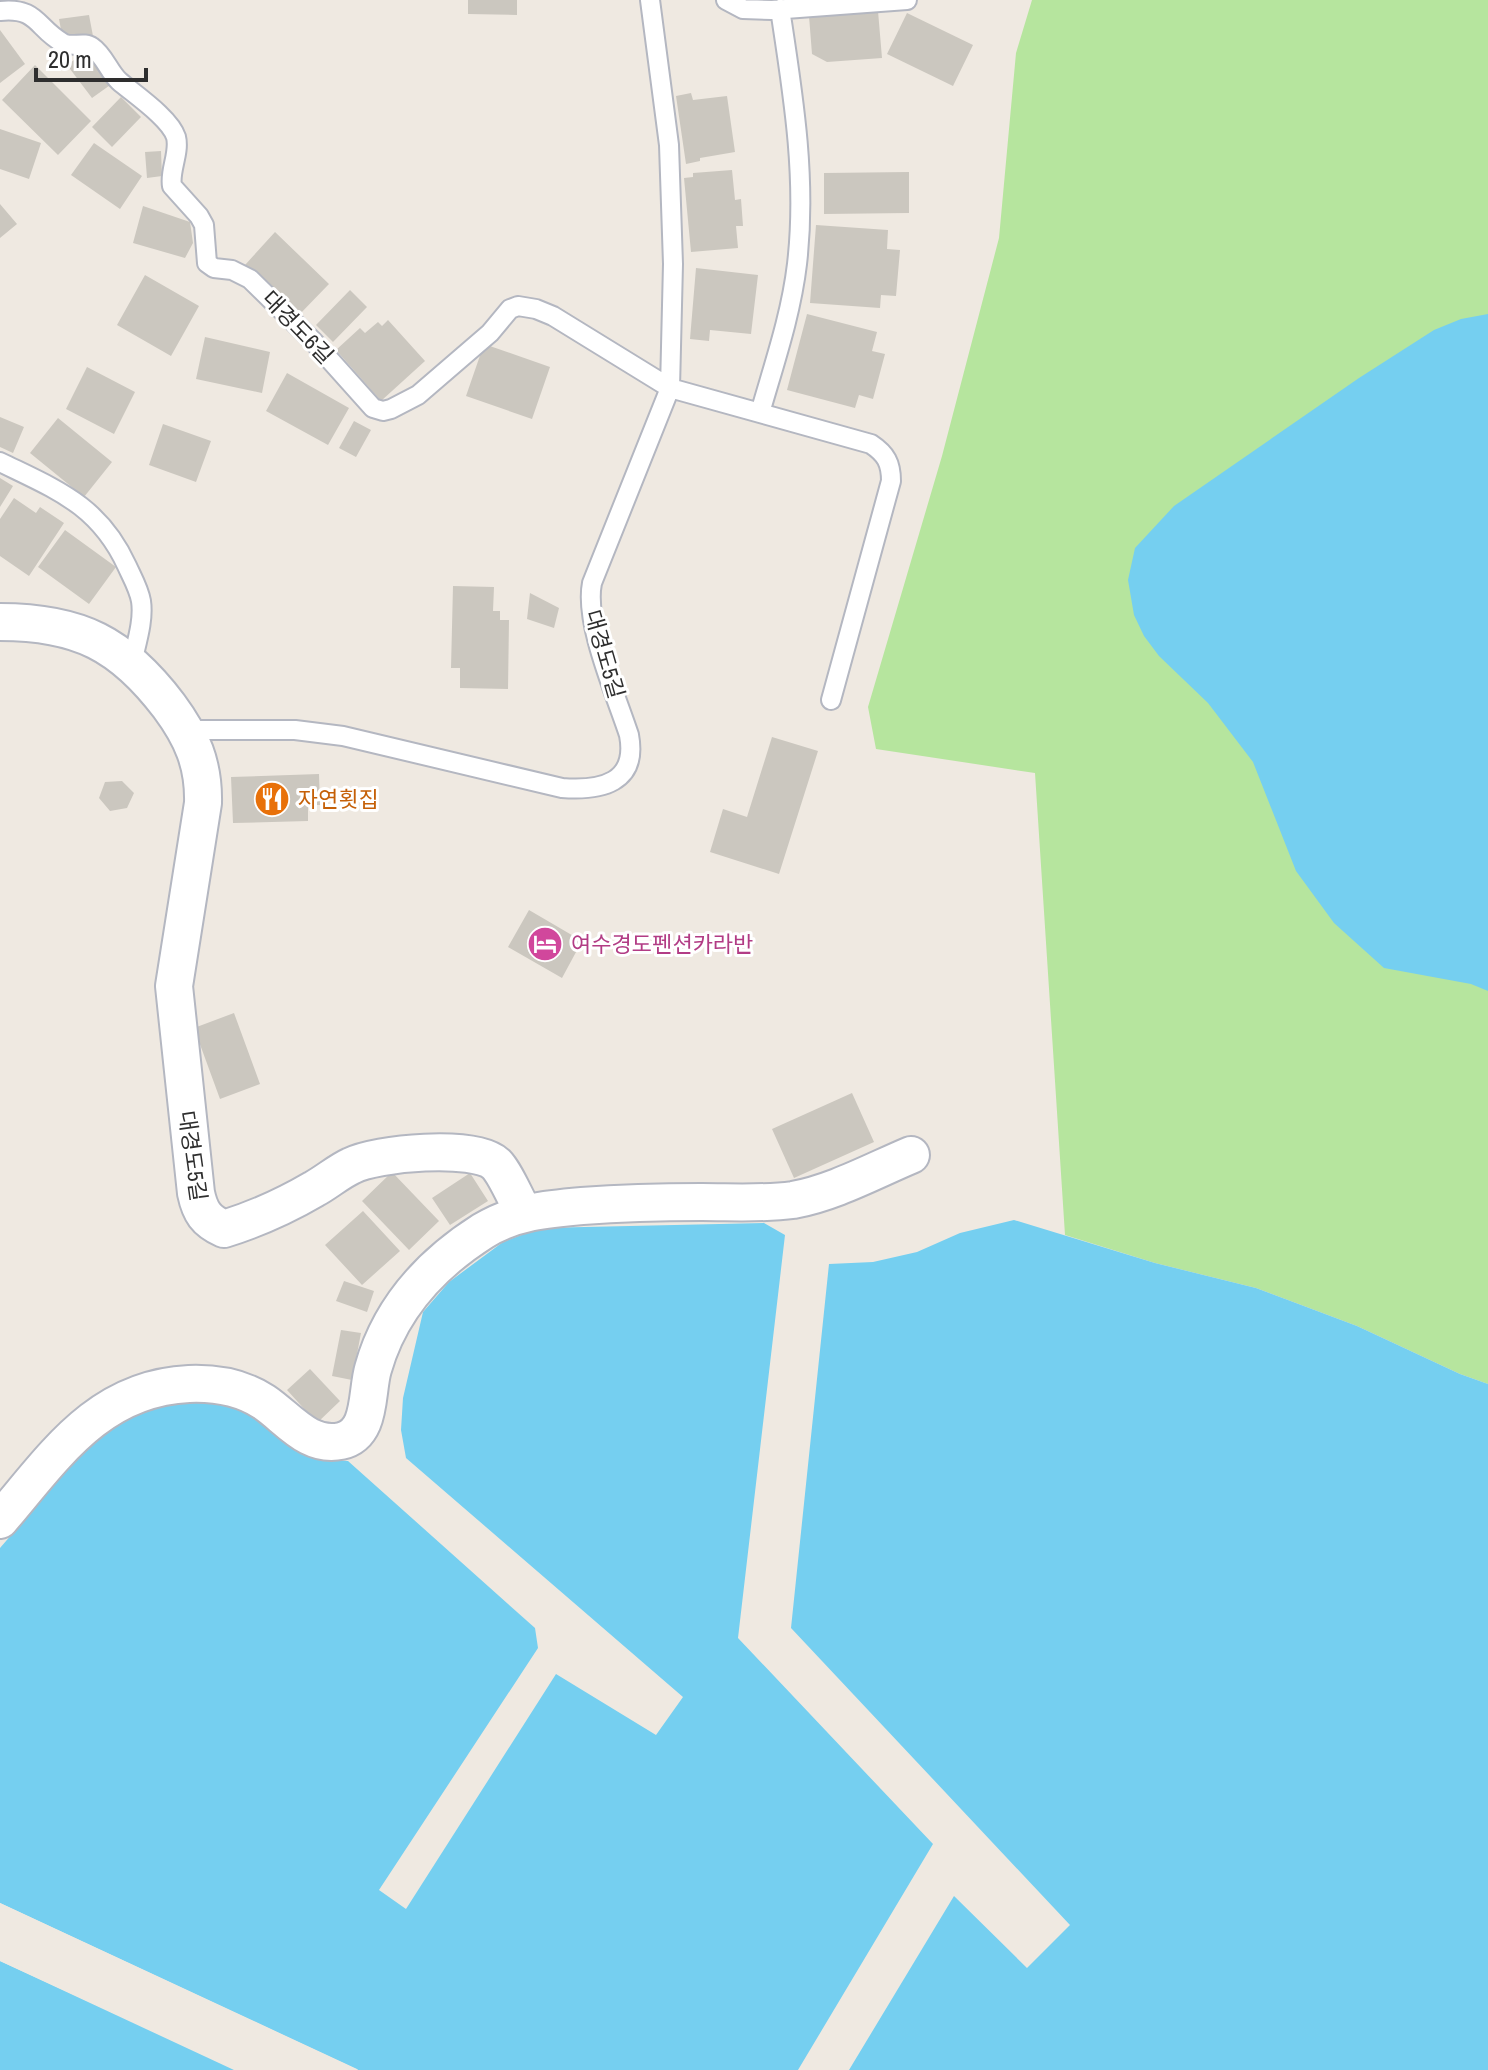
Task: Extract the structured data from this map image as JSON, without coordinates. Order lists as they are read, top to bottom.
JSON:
{
  "streets": {
    "street": ["대경도5길"],
    "lane": ["대경도6길"]
  },
  "crossings": [
    ["대경도6길", "대경도5길"]
  ],
  "places": {
    "restaurant": ["자연횟집"],
    "hotel": ["여수경도펜션카라반"]
  },
  "scale_bar": "20 m"
}
